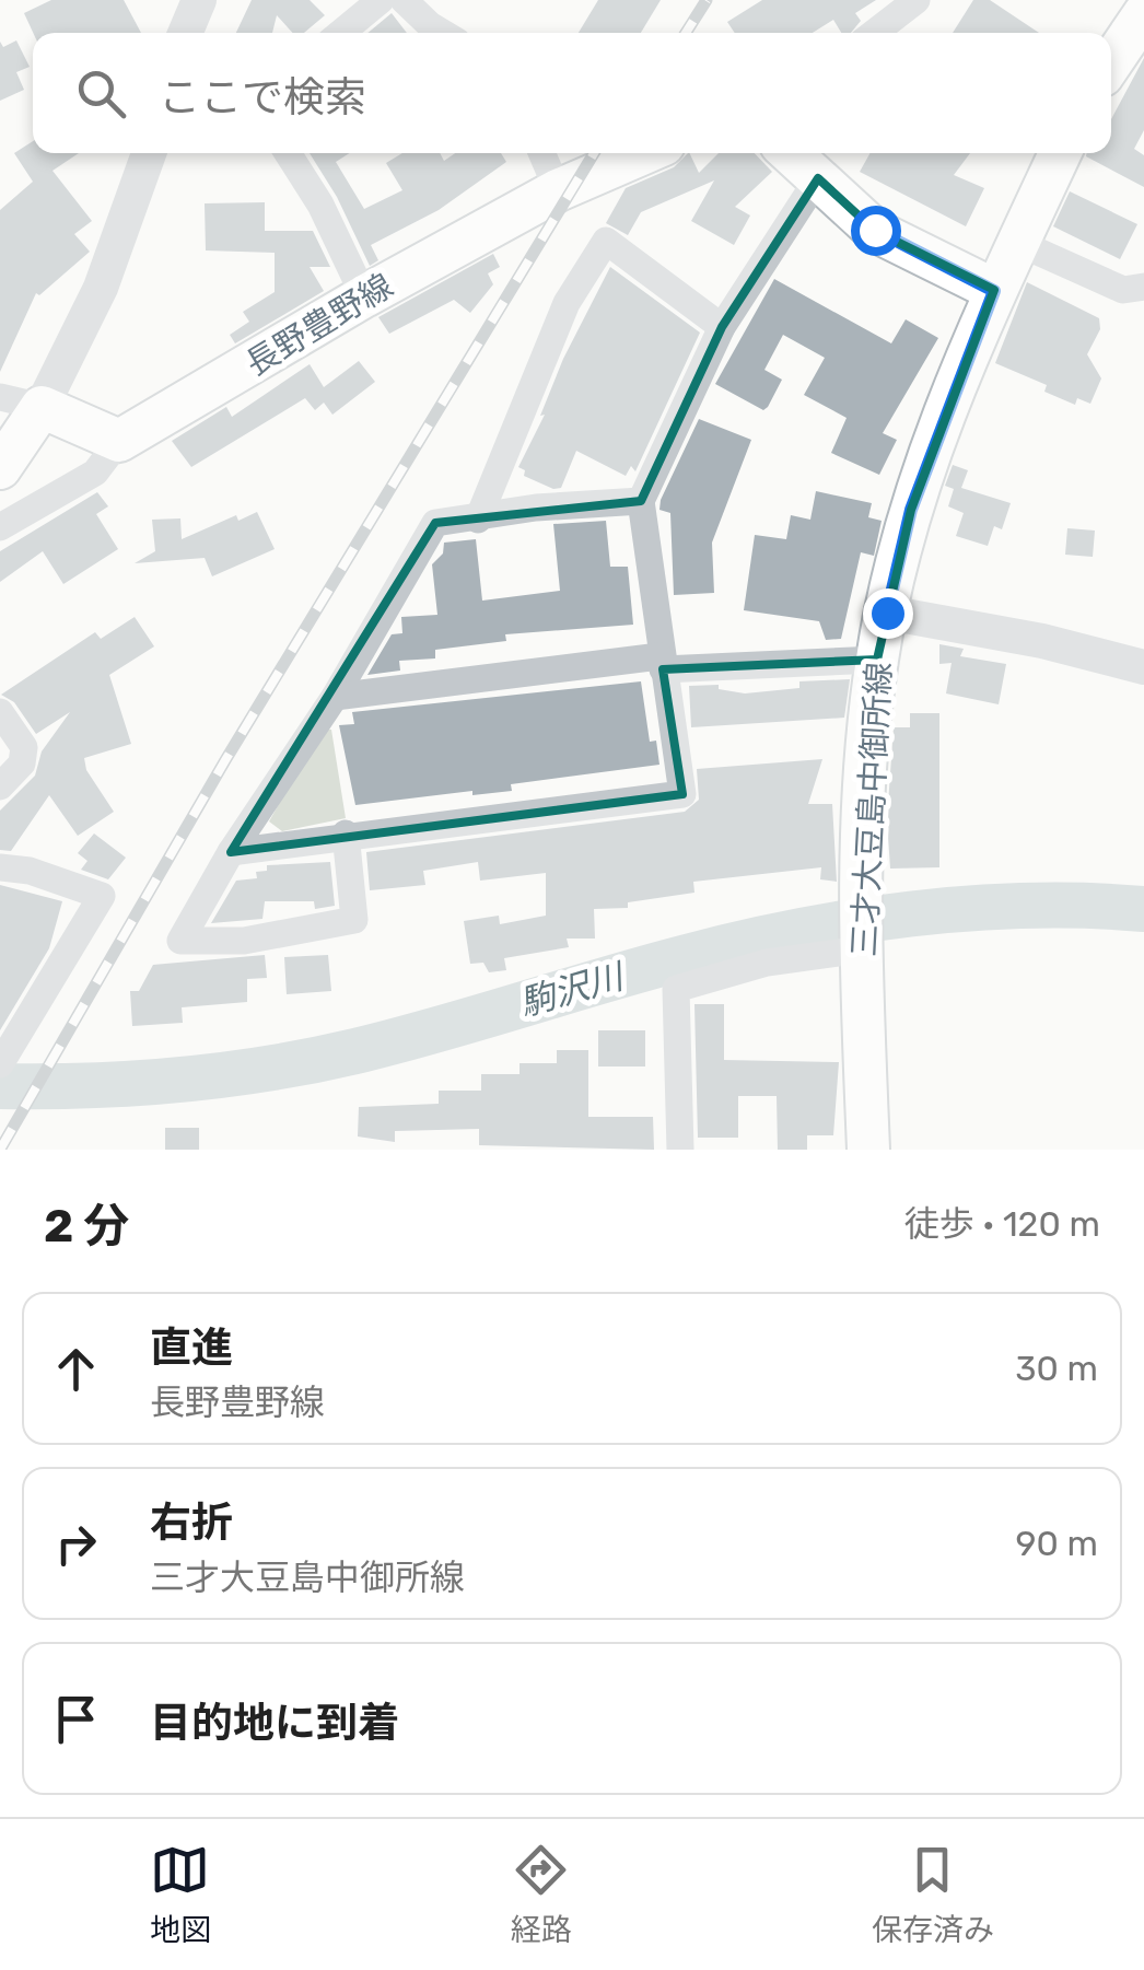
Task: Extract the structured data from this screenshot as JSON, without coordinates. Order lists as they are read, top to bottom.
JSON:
{
  "streets": {
    "main road": ["長野豊野線", "三才大豆島中御所線"]
  },
  "water": ["駒沢川"],
  "page": {
    "search": "ここで検索",
    "heading": ["2 分", "徒歩 · 120 m"],
    "list": [
      ["直進", "長野豊野線", "30 m"],
      ["右折", "三才大豆島中御所線", "90 m"],
      "目的地に到着"
    ],
    "nav": ["地図", "経路", "保存済み"]
  }
}
